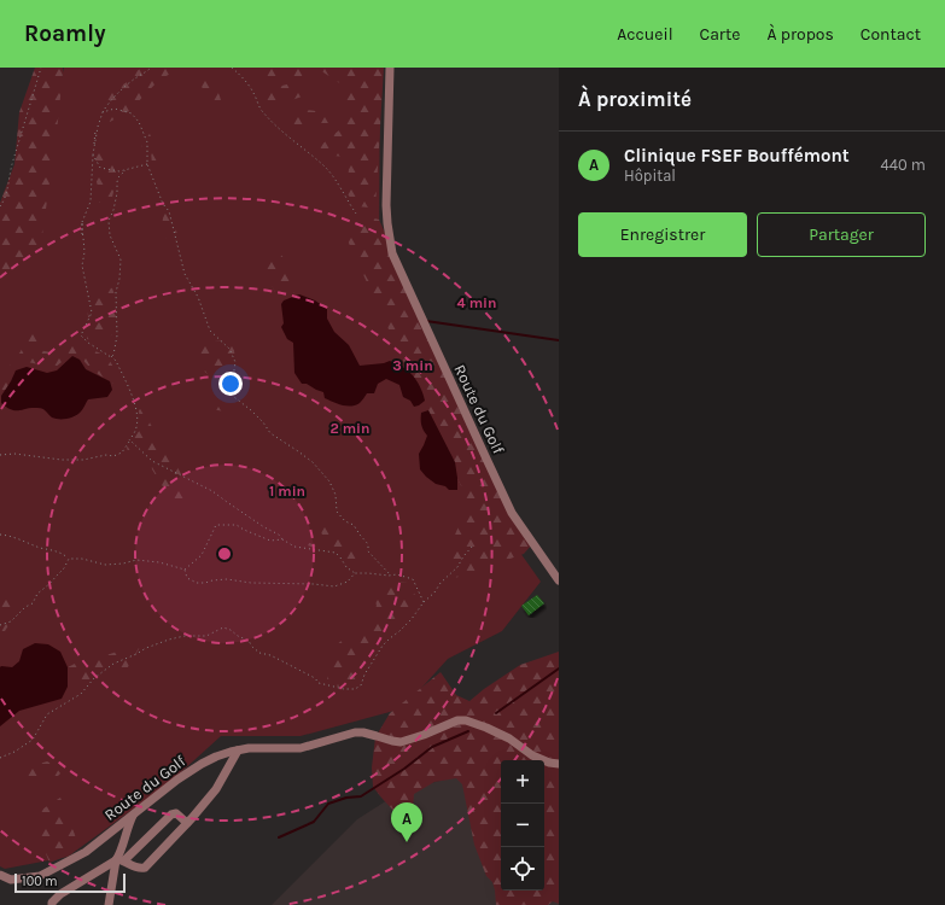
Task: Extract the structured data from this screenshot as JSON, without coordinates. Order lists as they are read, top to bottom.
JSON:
{
  "streets": {
    "street": ["Route du Golf"]
  },
  "scale_bar": "100 m",
  "page": {
    "header": "Roamly",
    "nav": [
      "Accueil",
      "Carte",
      "À propos",
      "Contact"
    ],
    "heading": "À proximité",
    "list": [
      {
        "mark": "A",
        "name": "Clinique FSEF Bouffémont",
        "note": "Hôpital",
        "value": "440 m"
      }
    ],
    "buttons": ["Enregistrer", "Partager"],
    "map_buttons": ["+", "−"],
    "pins": "A",
    "scale": "100 m"
  },
  "rings": [
    "4 min",
    "3 min",
    "2 min",
    "1 min"
  ]
}
